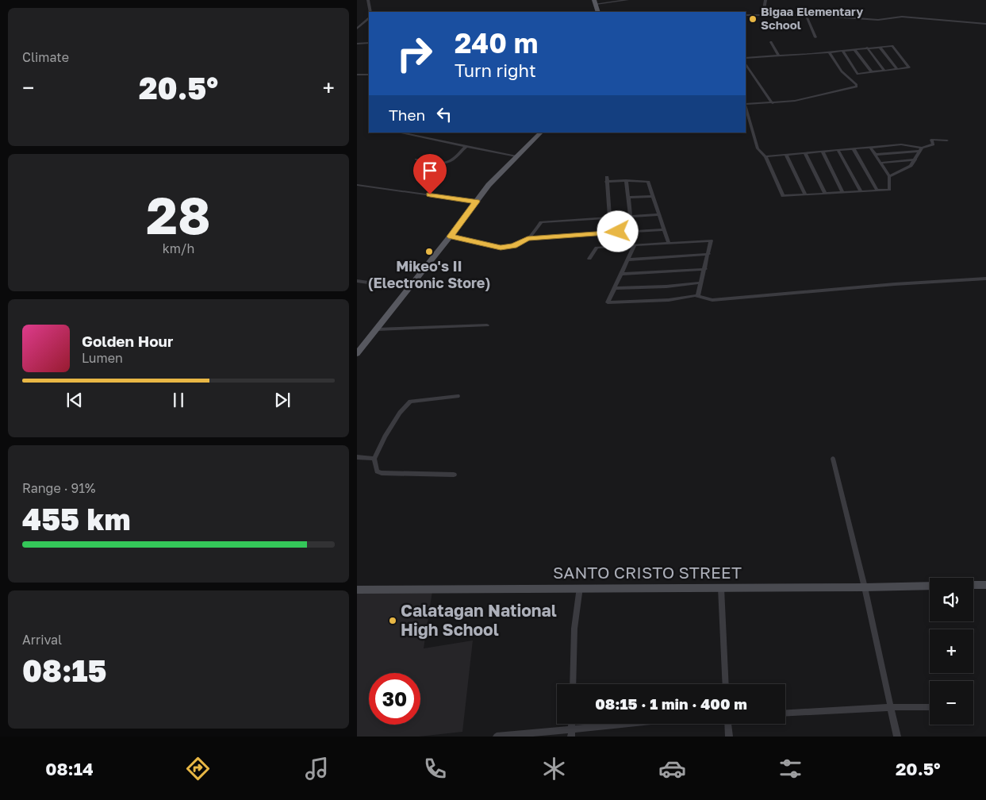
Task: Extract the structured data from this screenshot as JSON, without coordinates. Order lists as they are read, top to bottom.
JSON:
{
  "streets": {
    "street": ["SANTO CRISTO STREET"]
  },
  "places": ["Bigaa Elementary School", "Mikeo's II (Electronic Store)", "Calatagan National High School"],
  "page": {
    "tile": [
      "Climate",
      ["28", "km/h"],
      ["Range · 91%", "455 km"],
      ["Arrival", "08:15"]
    ],
    "turn": ["240 m", "Turn right"],
    "heat": ["−", "20.5°", "+"],
    "then": "Then",
    "song": ["Golden Hour", "Lumen"],
    "map_buttons": ["+", "−"],
    "limit": "30",
    "trip": "08:15 · 1 min · 400 m",
    "tabs": ["08:14", "20.5°"]
  }
}
